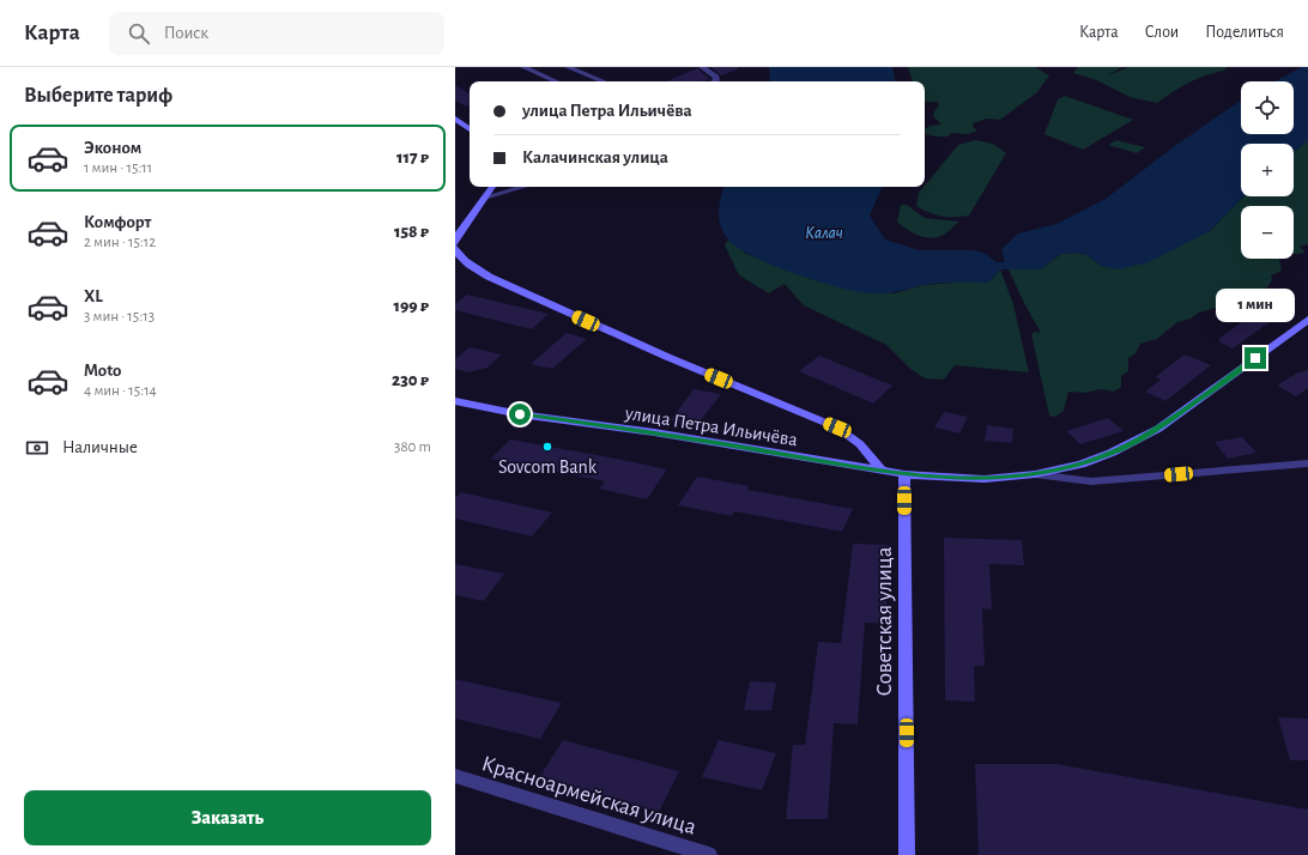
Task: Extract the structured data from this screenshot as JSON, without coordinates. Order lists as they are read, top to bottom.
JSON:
{
  "streets": {
    "main road": ["улица Петра Ильичёва", "Советская улица"],
    "street": ["Красноармейская улица"]
  },
  "crossings": [
    ["улица Петра Ильичёва", "Советская улица"]
  ],
  "water": ["Калач"],
  "places": ["Sovcom Bank"],
  "page": {
    "header": "Карта",
    "search": "Поиск",
    "nav": ["Карта", "Слои", "Поделиться"],
    "heading": "Выберите тариф",
    "map_buttons": ["+", "−"],
    "banner": ["улица Петра Ильичёва", "Калачинская улица"],
    "list": [
      {
        "name": "Эконом",
        "note": "1 мин · 15:11",
        "value": "117 ₽"
      },
      {
        "name": "Комфорт",
        "note": "2 мин · 15:12",
        "value": "158 ₽"
      },
      {
        "name": "XL",
        "note": "3 мин · 15:13",
        "value": "199 ₽"
      },
      {
        "name": "Moto",
        "note": "4 мин · 15:14",
        "value": "230 ₽"
      }
    ],
    "bubble": "1 мин",
    "pay": ["Наличные", "380 m"],
    "buttons": "Заказать"
  }
}
